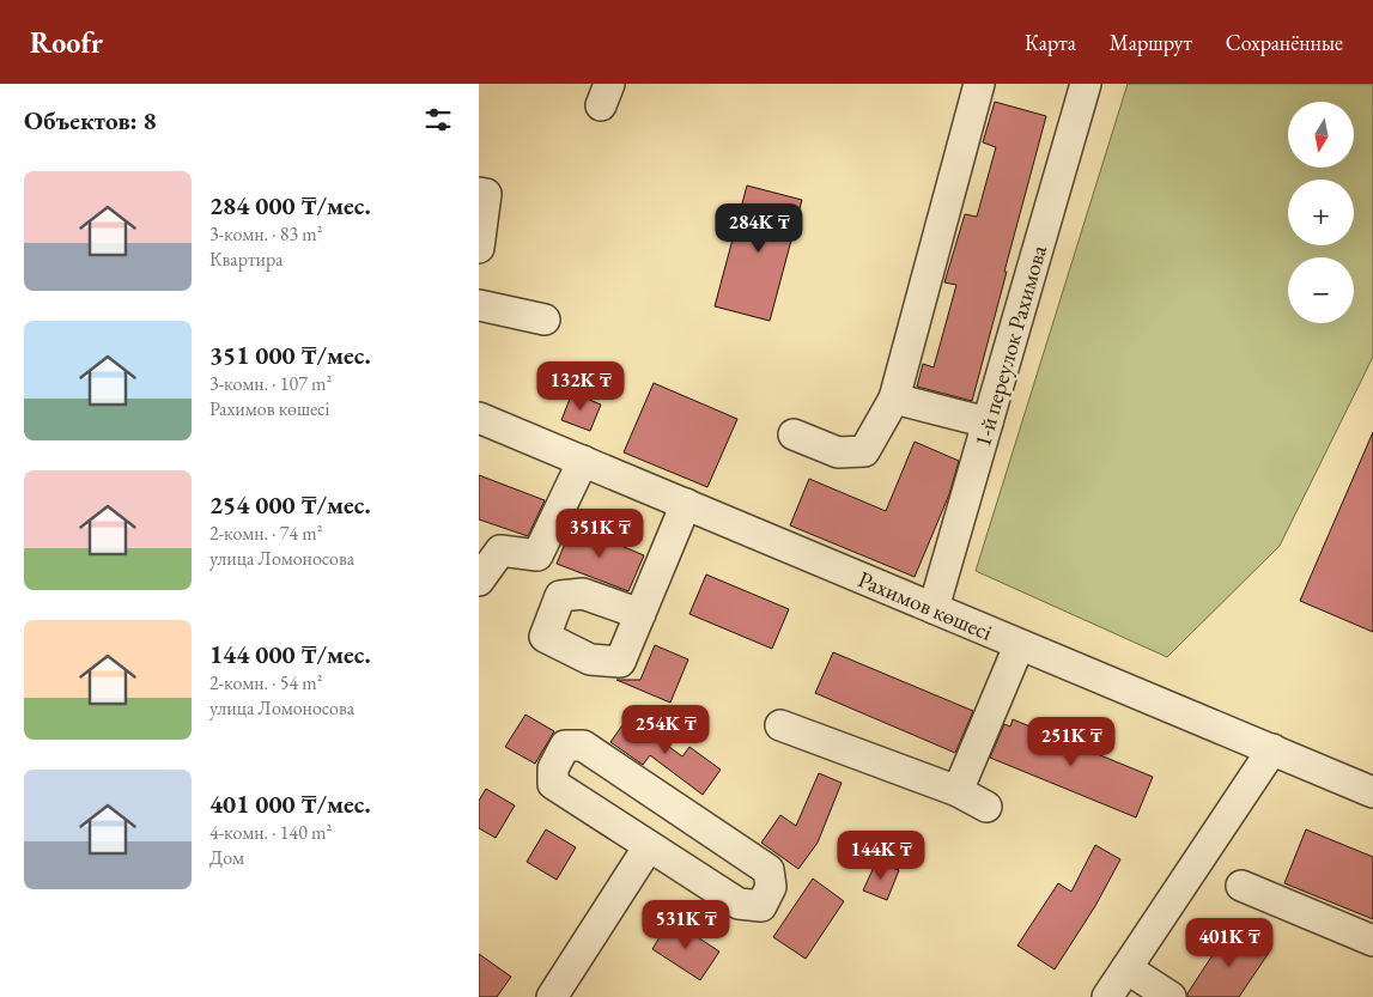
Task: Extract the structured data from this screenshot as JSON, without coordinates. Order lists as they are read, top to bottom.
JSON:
{
  "streets": {
    "street": ["1-й переулок Рахимова", "Рахимов көшесі"]
  },
  "crossings": [
    ["1-й переулок Рахимова", "Рахимов көшесі"]
  ],
  "north": "bottom",
  "page": {
    "header": "Roofr",
    "nav": ["Карта", "Маршрут", "Сохранённые"],
    "heading": "Объектов: 8",
    "map_buttons": ["+", "−"],
    "list": [
      {
        "name": "284 000 ₸/мес.",
        "note": "3-комн. · 83 m² · Квартира"
      },
      {
        "name": "351 000 ₸/мес.",
        "note": "3-комн. · 107 m² · Рахимов көшесі"
      },
      {
        "name": "254 000 ₸/мес.",
        "note": "2-комн. · 74 m² · улица Ломоносова"
      },
      {
        "name": "144 000 ₸/мес.",
        "note": "2-комн. · 54 m² · улица Ломоносова"
      },
      {
        "name": "401 000 ₸/мес.",
        "note": "4-комн. · 140 m² · Дом"
      }
    ],
    "price": [
      "284K ₸",
      "132K ₸",
      "351K ₸",
      "254K ₸",
      "251K ₸",
      "144K ₸",
      "531K ₸",
      "401K ₸"
    ]
  }
}
